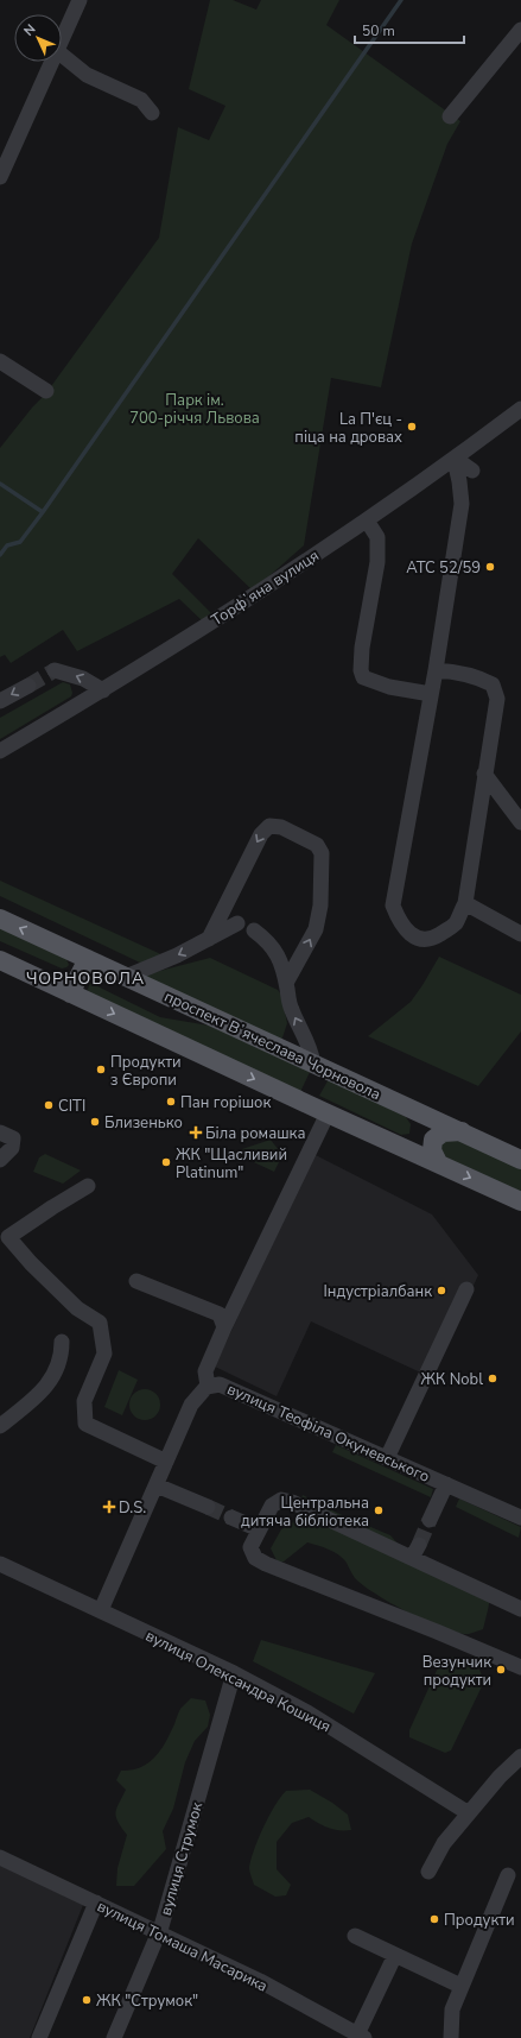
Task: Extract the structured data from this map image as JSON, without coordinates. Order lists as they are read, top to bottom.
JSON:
{
  "streets": {
    "main road": ["проспект Вʼячеслава Чорновола"],
    "street": [
      "Торфʼяна вулиця",
      "вулиця Теофіла Окуневського",
      "вулиця Олександра Кошиця",
      "вулиця Струмок",
      "вулиця Томаша Масарика"
    ]
  },
  "crossings": [
    ["вулиця Теофіла Окуневського", "вулиця Олександра Кошиця"],
    ["вулиця Олександра Кошиця", "вулиця Струмок"],
    ["вулиця Струмок", "вулиця Томаша Масарика"]
  ],
  "districts": ["ЧОРНОВОЛА"],
  "parks": ["Парк ім. 700-річчя Львова"],
  "places": {
    "other": [
      "La П'єц - піца на дровах",
      "АТС 52/59",
      "Продукти з Європи",
      "Пан горішок",
      "CITI",
      "Близенько",
      "ЖК \"Щасливий Platinum\"",
      "Індустріалбанк",
      "ЖК Nobl",
      "Центральна дитяча бібліотека",
      "Везунчик продукти",
      "Продукти",
      "ЖК \"Струмок\""
    ],
    "health": ["Біла ромашка", "D.S."]
  },
  "scale_bar": "50 m",
  "north": "top left"
}
